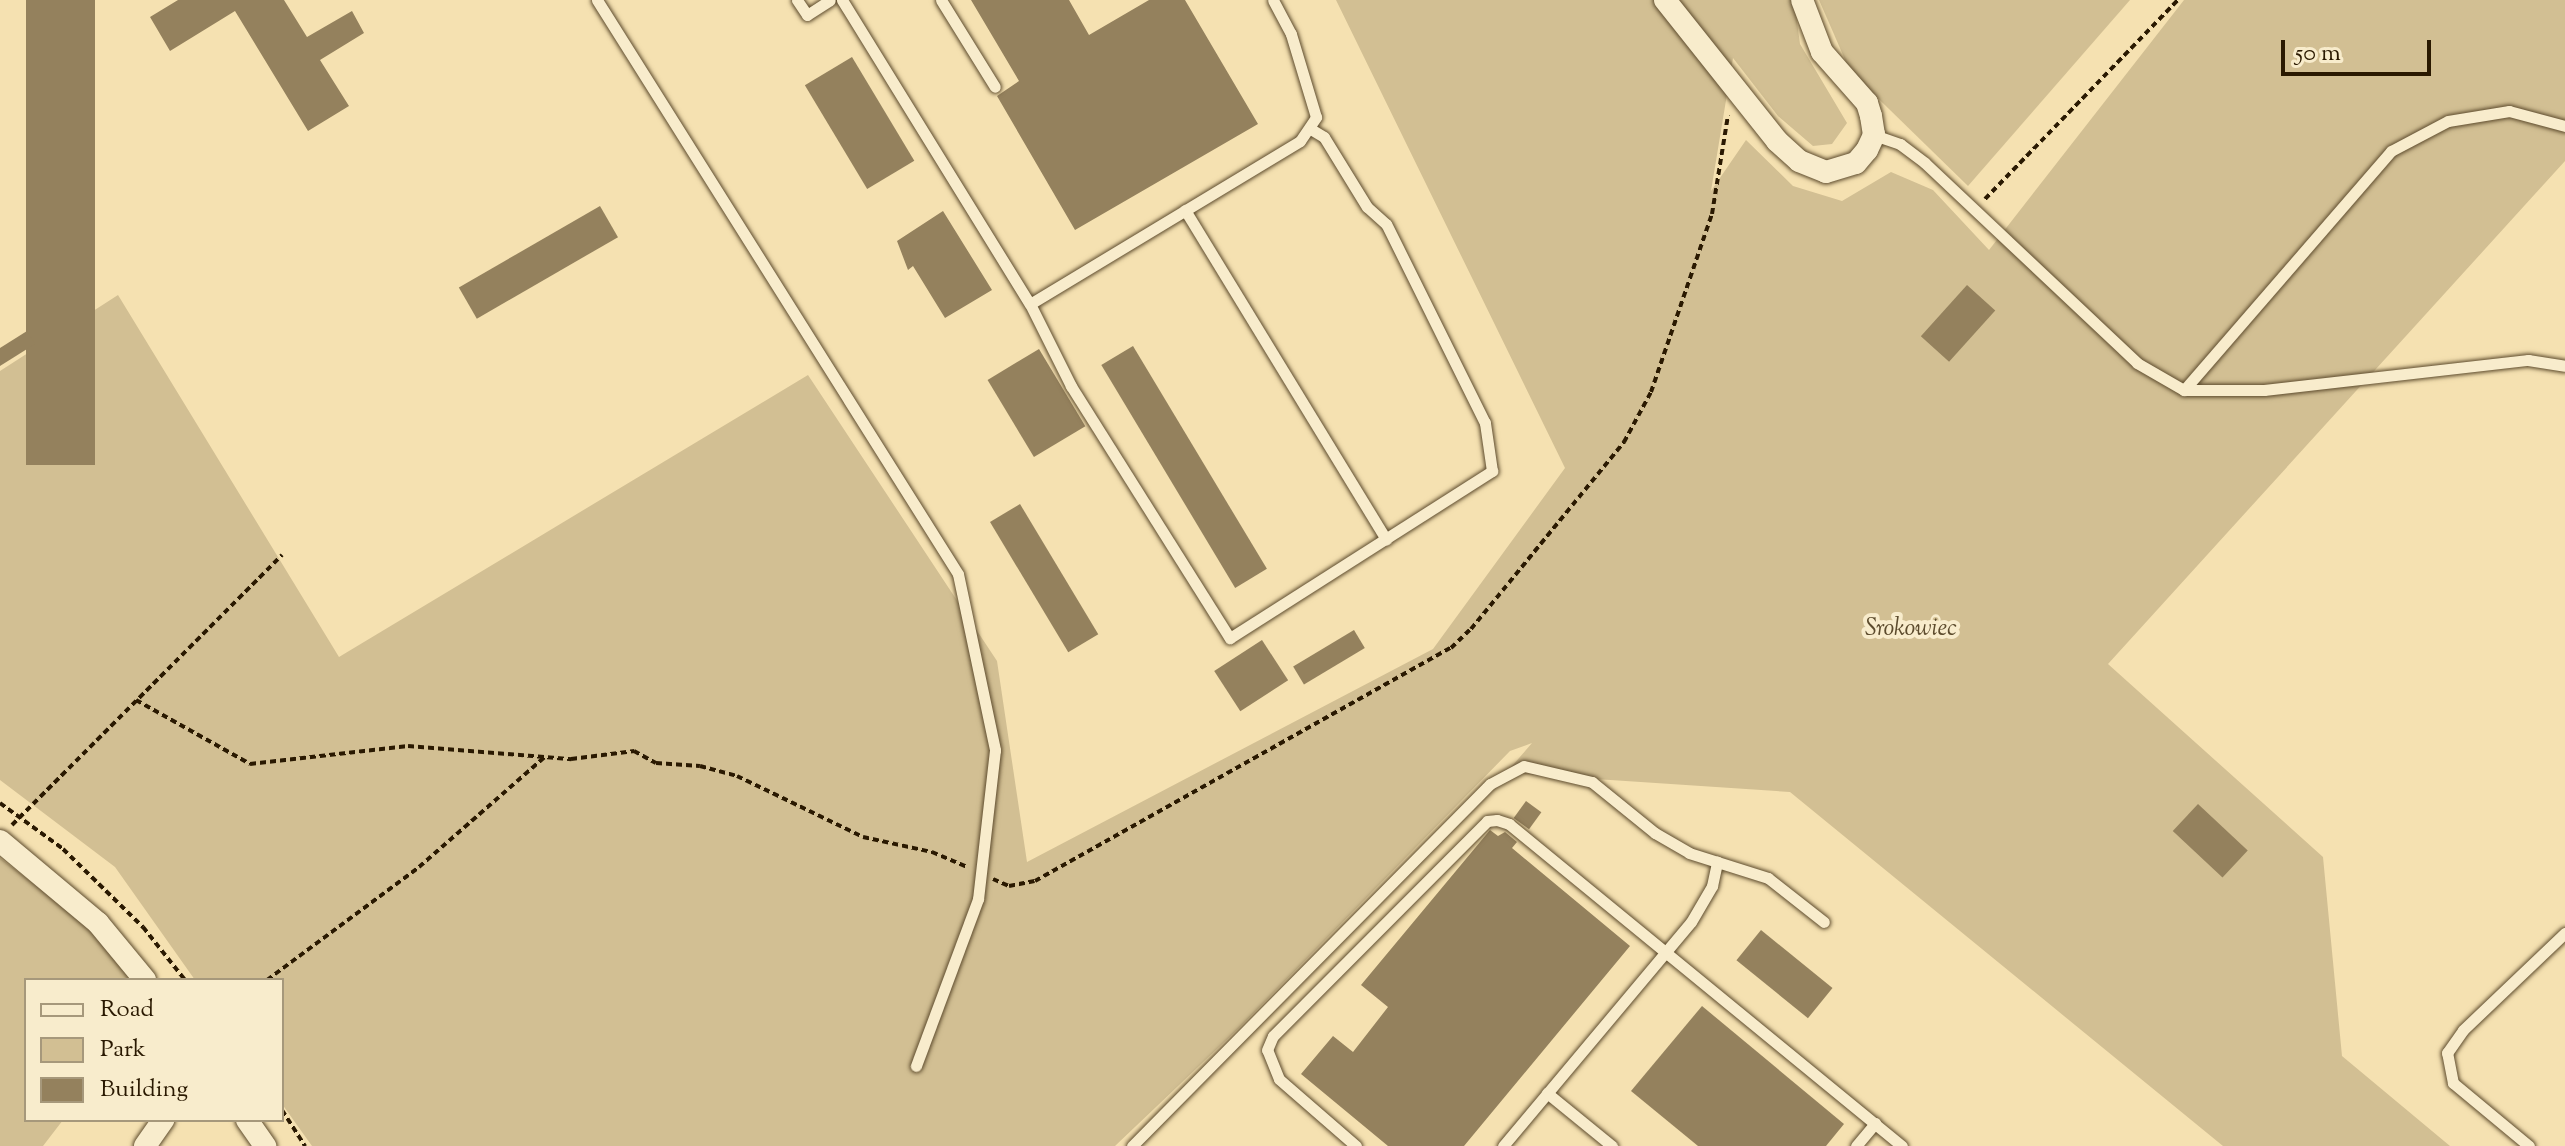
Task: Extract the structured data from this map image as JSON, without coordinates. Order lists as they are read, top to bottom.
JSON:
{
  "parks": ["Srokowiec"],
  "legend": ["Road", "Park", "Building"],
  "scale_bar": "50 m"
}
